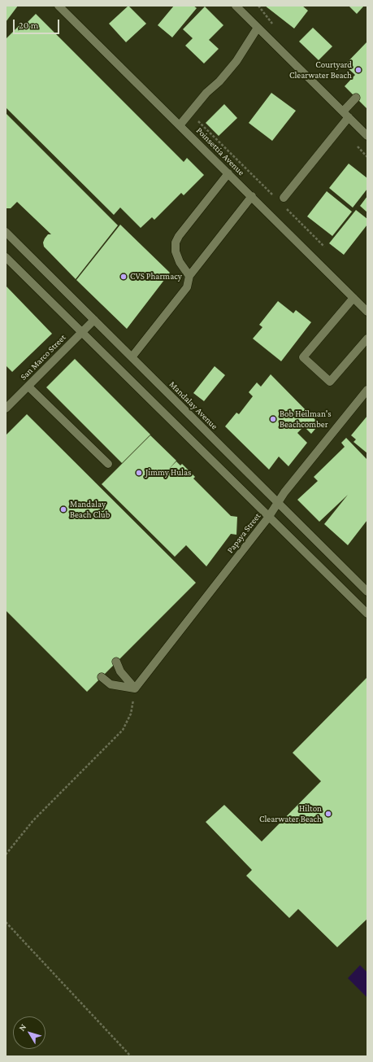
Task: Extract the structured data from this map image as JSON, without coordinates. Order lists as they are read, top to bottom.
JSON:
{
  "streets": {
    "street": [
      "Poinsettia Avenue",
      "San Marco Street",
      "Mandalay Avenue",
      "Papaya Street"
    ]
  },
  "crossings": [
    ["San Marco Street", "Mandalay Avenue"],
    ["Mandalay Avenue", "Papaya Street"]
  ],
  "places": [
    "Courtyard Clearwater Beach",
    "CVS Pharmacy",
    "Bob Heilman's Beachcomber",
    "Jimmy Hulas",
    "Mandalay Beach Club",
    "Hilton Clearwater Beach"
  ],
  "scale_bar": "20 m",
  "north": "top left"
}
